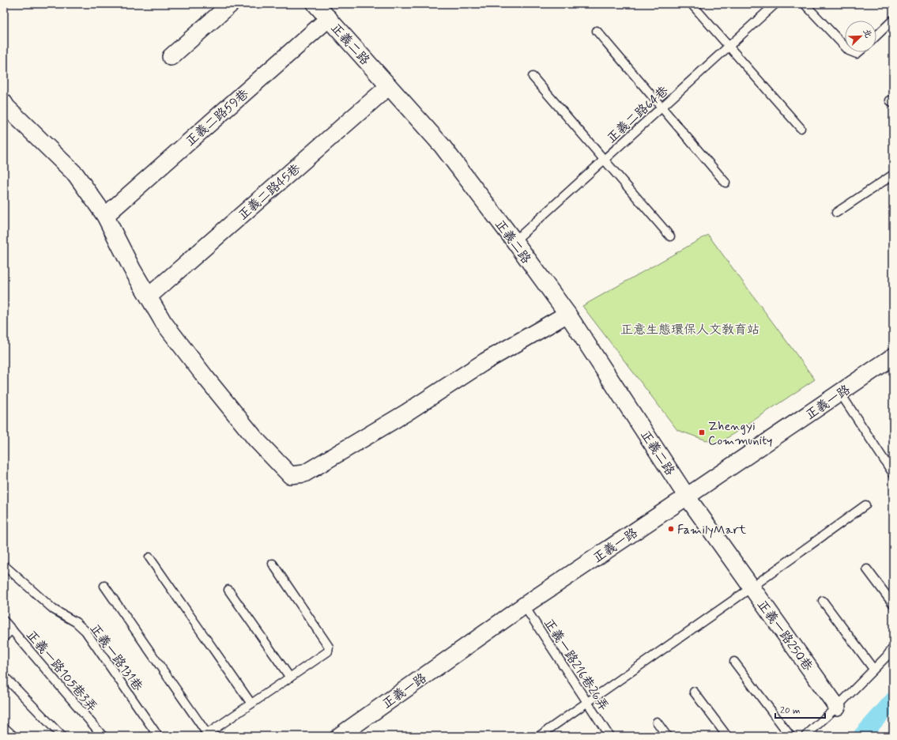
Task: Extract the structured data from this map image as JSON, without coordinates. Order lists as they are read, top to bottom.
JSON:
{
  "streets": {
    "street": [
      "正義二路",
      "正義二路59巷",
      "正義二路45巷",
      "正義一路",
      "正義一路250巷"
    ],
    "lane": [
      "正義二路64巷",
      "正義一路131巷",
      "正義一路216巷26弄",
      "正義一路105巷3弄"
    ]
  },
  "crossings": [
    ["正義二路", "正義二路64巷"],
    ["正義二路", "正義二路59巷"],
    ["正義二路", "正義二路45巷"],
    ["正義二路", "正義一路"],
    ["正義二路", "正義一路250巷"],
    ["正義一路", "正義一路250巷"],
    ["正義一路", "正義一路216巷26弄"]
  ],
  "parks": ["正意生態環保人文教育站"],
  "places": {
    "transit": ["Zhengyi Community"],
    "other": ["FamilyMart"]
  },
  "scale_bar": "20 m",
  "north": "top right"
}
